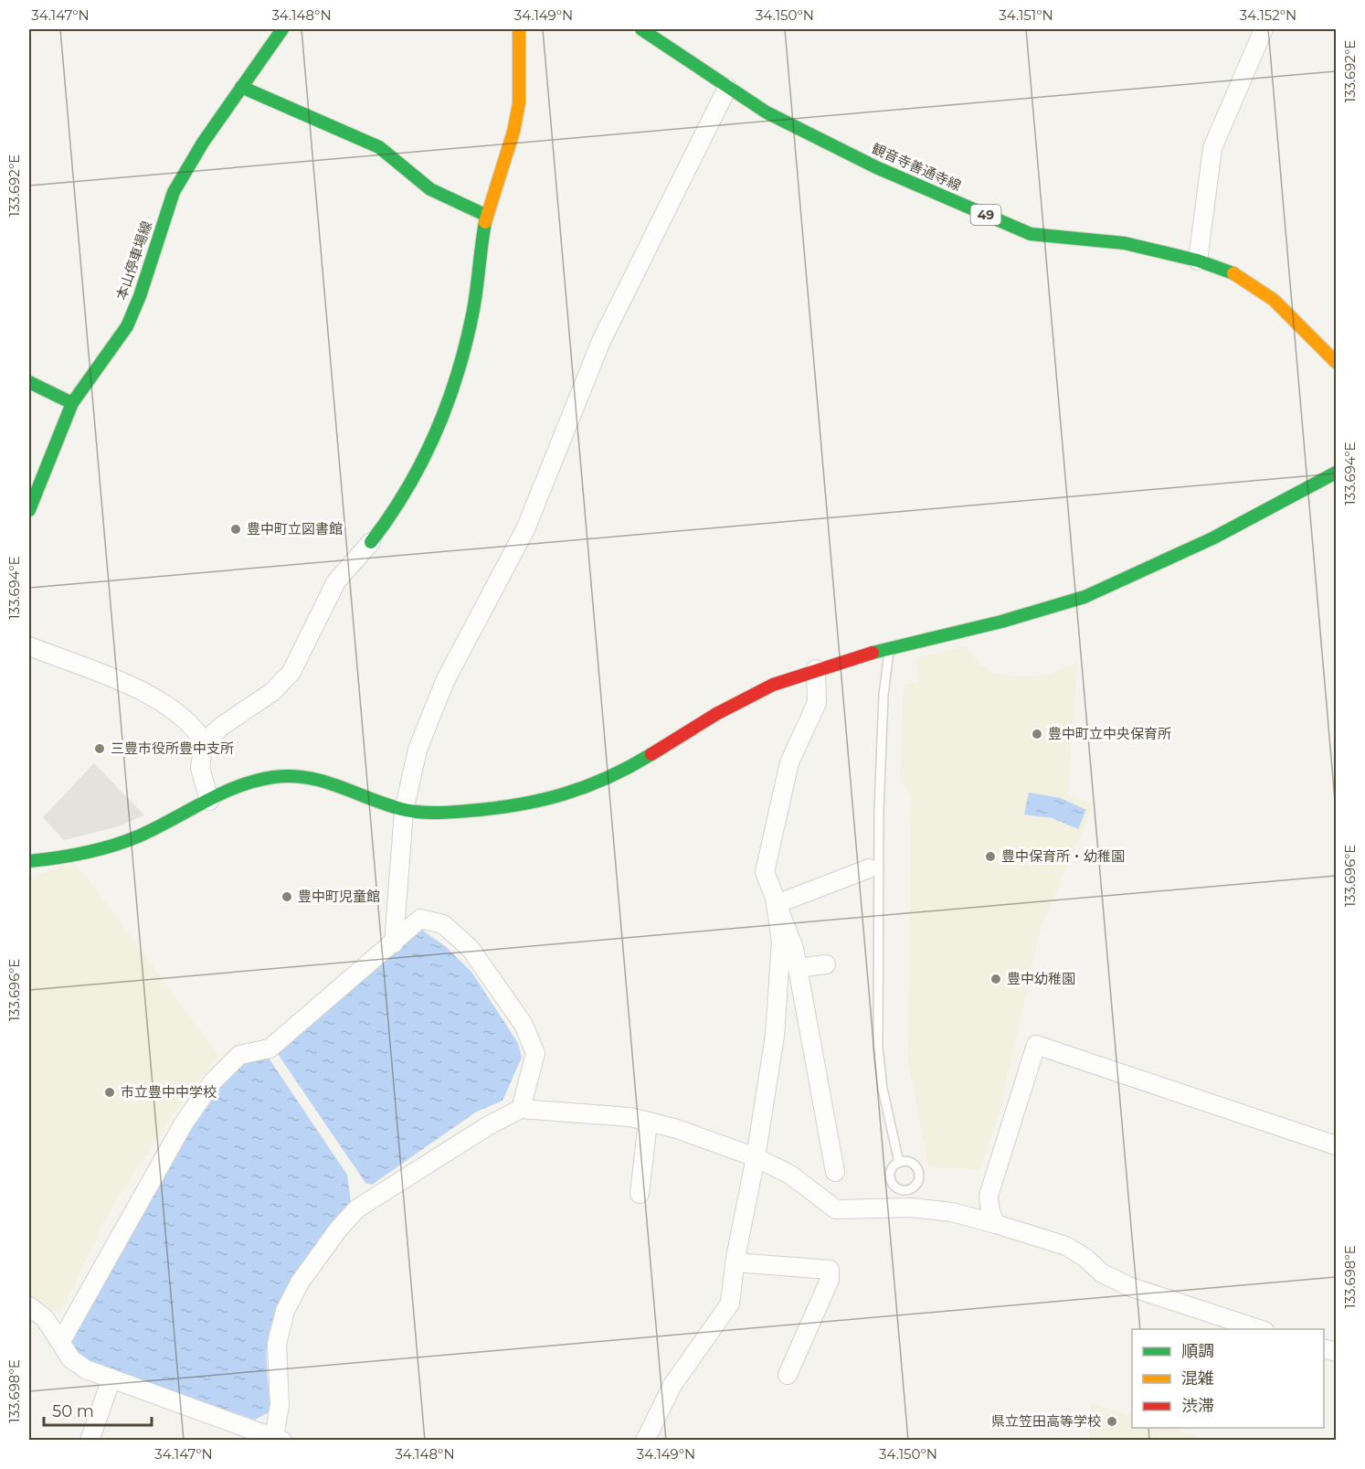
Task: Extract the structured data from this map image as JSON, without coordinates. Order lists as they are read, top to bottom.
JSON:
{
  "streets": {
    "street": ["観音寺善通寺線", "49", "本山停車場線"]
  },
  "places": [
    "豊中町立図書館",
    "豊中町立中央保育所",
    "三豊市役所豊中支所",
    "豊中保育所・幼稚園",
    "豊中町児童館",
    "豊中幼稚園",
    "市立豊中中学校",
    "県立笠田高等学校"
  ],
  "legend": ["順調", "混雑", "渋滞"],
  "scale_bar": "50 m",
  "coordinates": [
    "34.147°N",
    "34.148°N",
    "34.149°N",
    "34.150°N",
    "34.151°N",
    "34.152°N",
    "133.692°E",
    "133.694°E",
    "133.696°E",
    "133.698°E"
  ]
}
